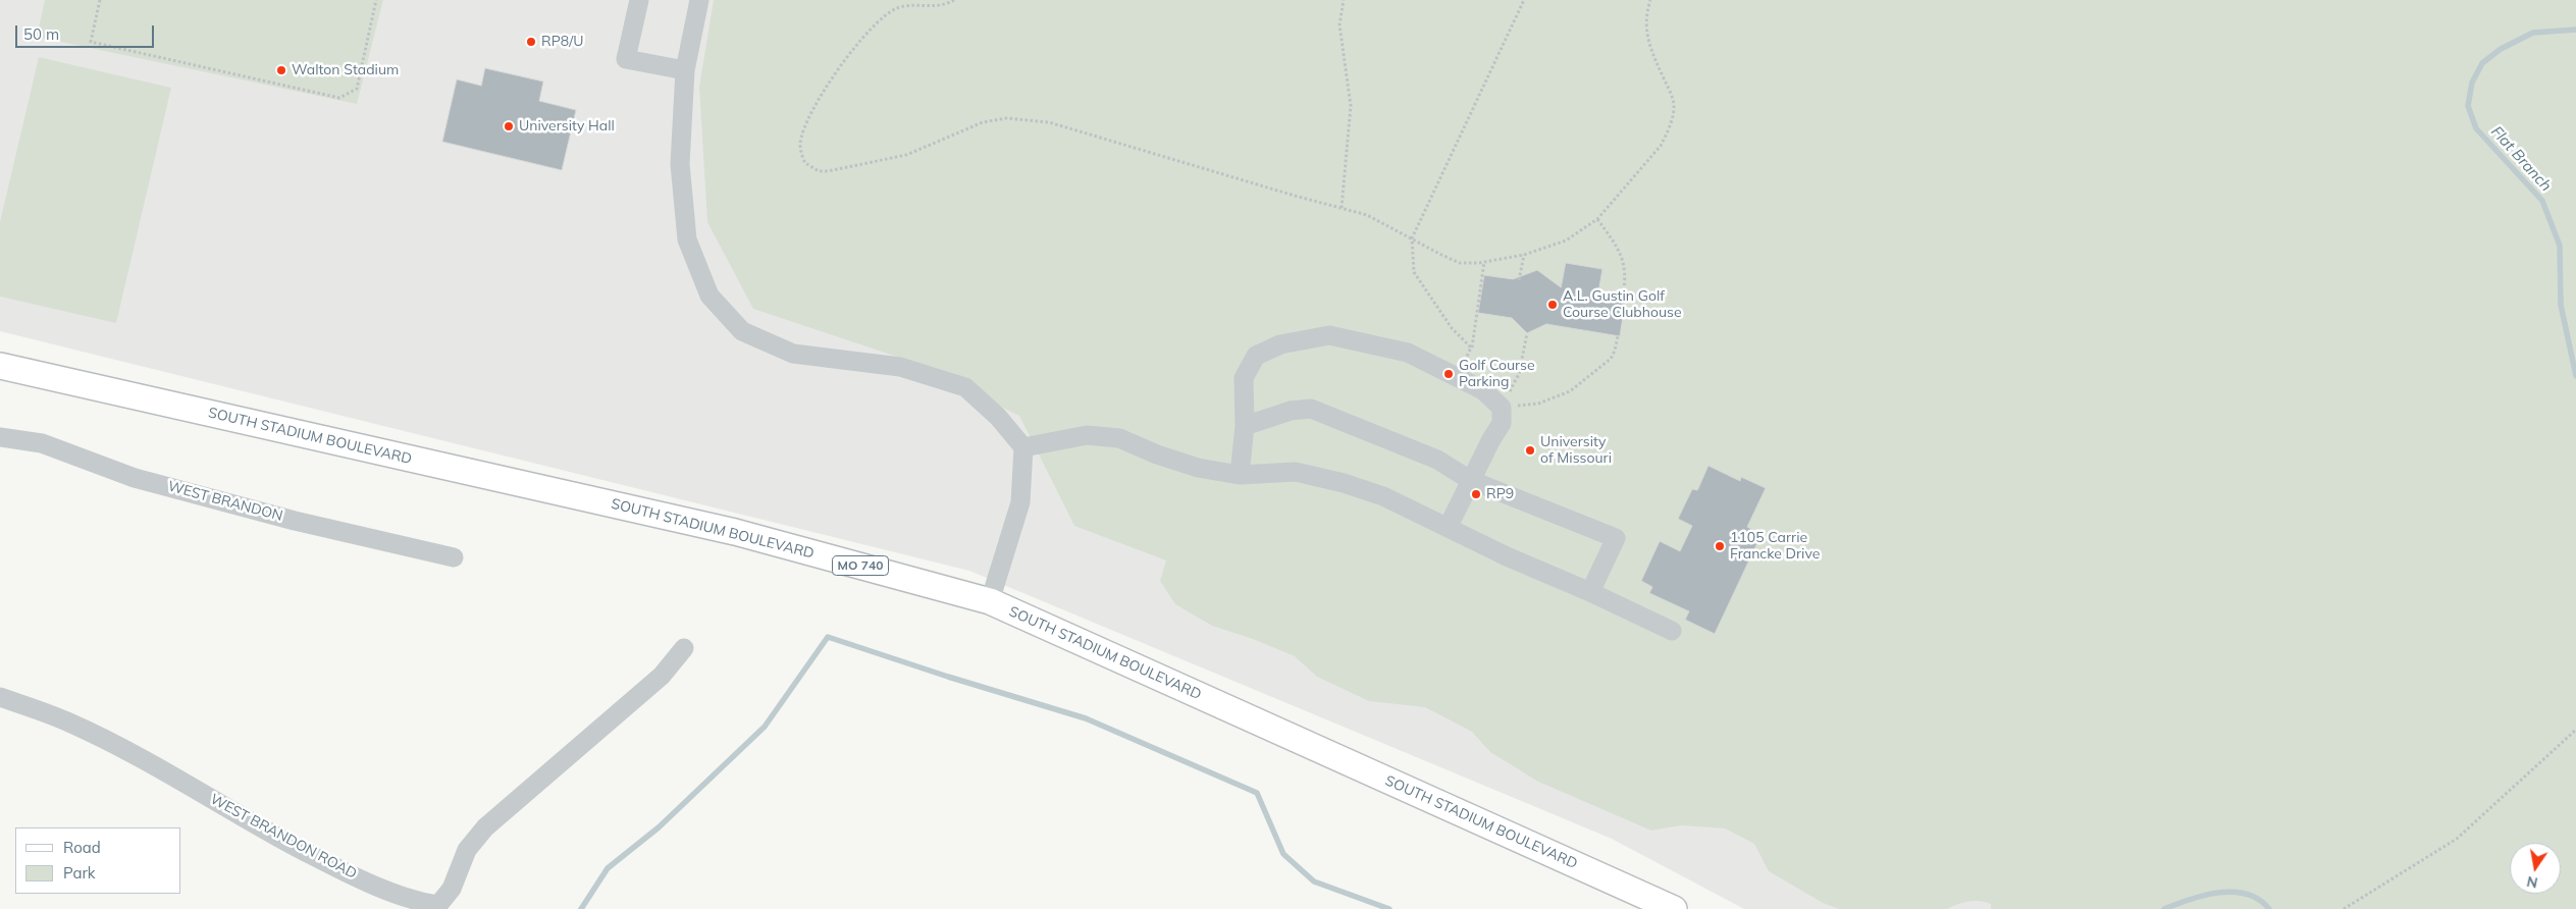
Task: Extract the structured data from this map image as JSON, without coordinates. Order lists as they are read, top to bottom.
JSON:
{
  "streets": {
    "main road": ["SOUTH STADIUM BOULEVARD", "MO 740"],
    "street": ["WEST BRANDON", "WEST BRANDON ROAD"]
  },
  "water": ["Flat Branch"],
  "places": [
    "RP8/U",
    "Walton Stadium",
    "University Hall",
    "A.L. Gustin Golf Course Clubhouse",
    "Golf Course Parking",
    "University of Missouri",
    "RP9",
    "1105 Carrie Francke Drive"
  ],
  "legend": ["Road", "Park"],
  "scale_bar": "50 m",
  "north": "bottom"
}
